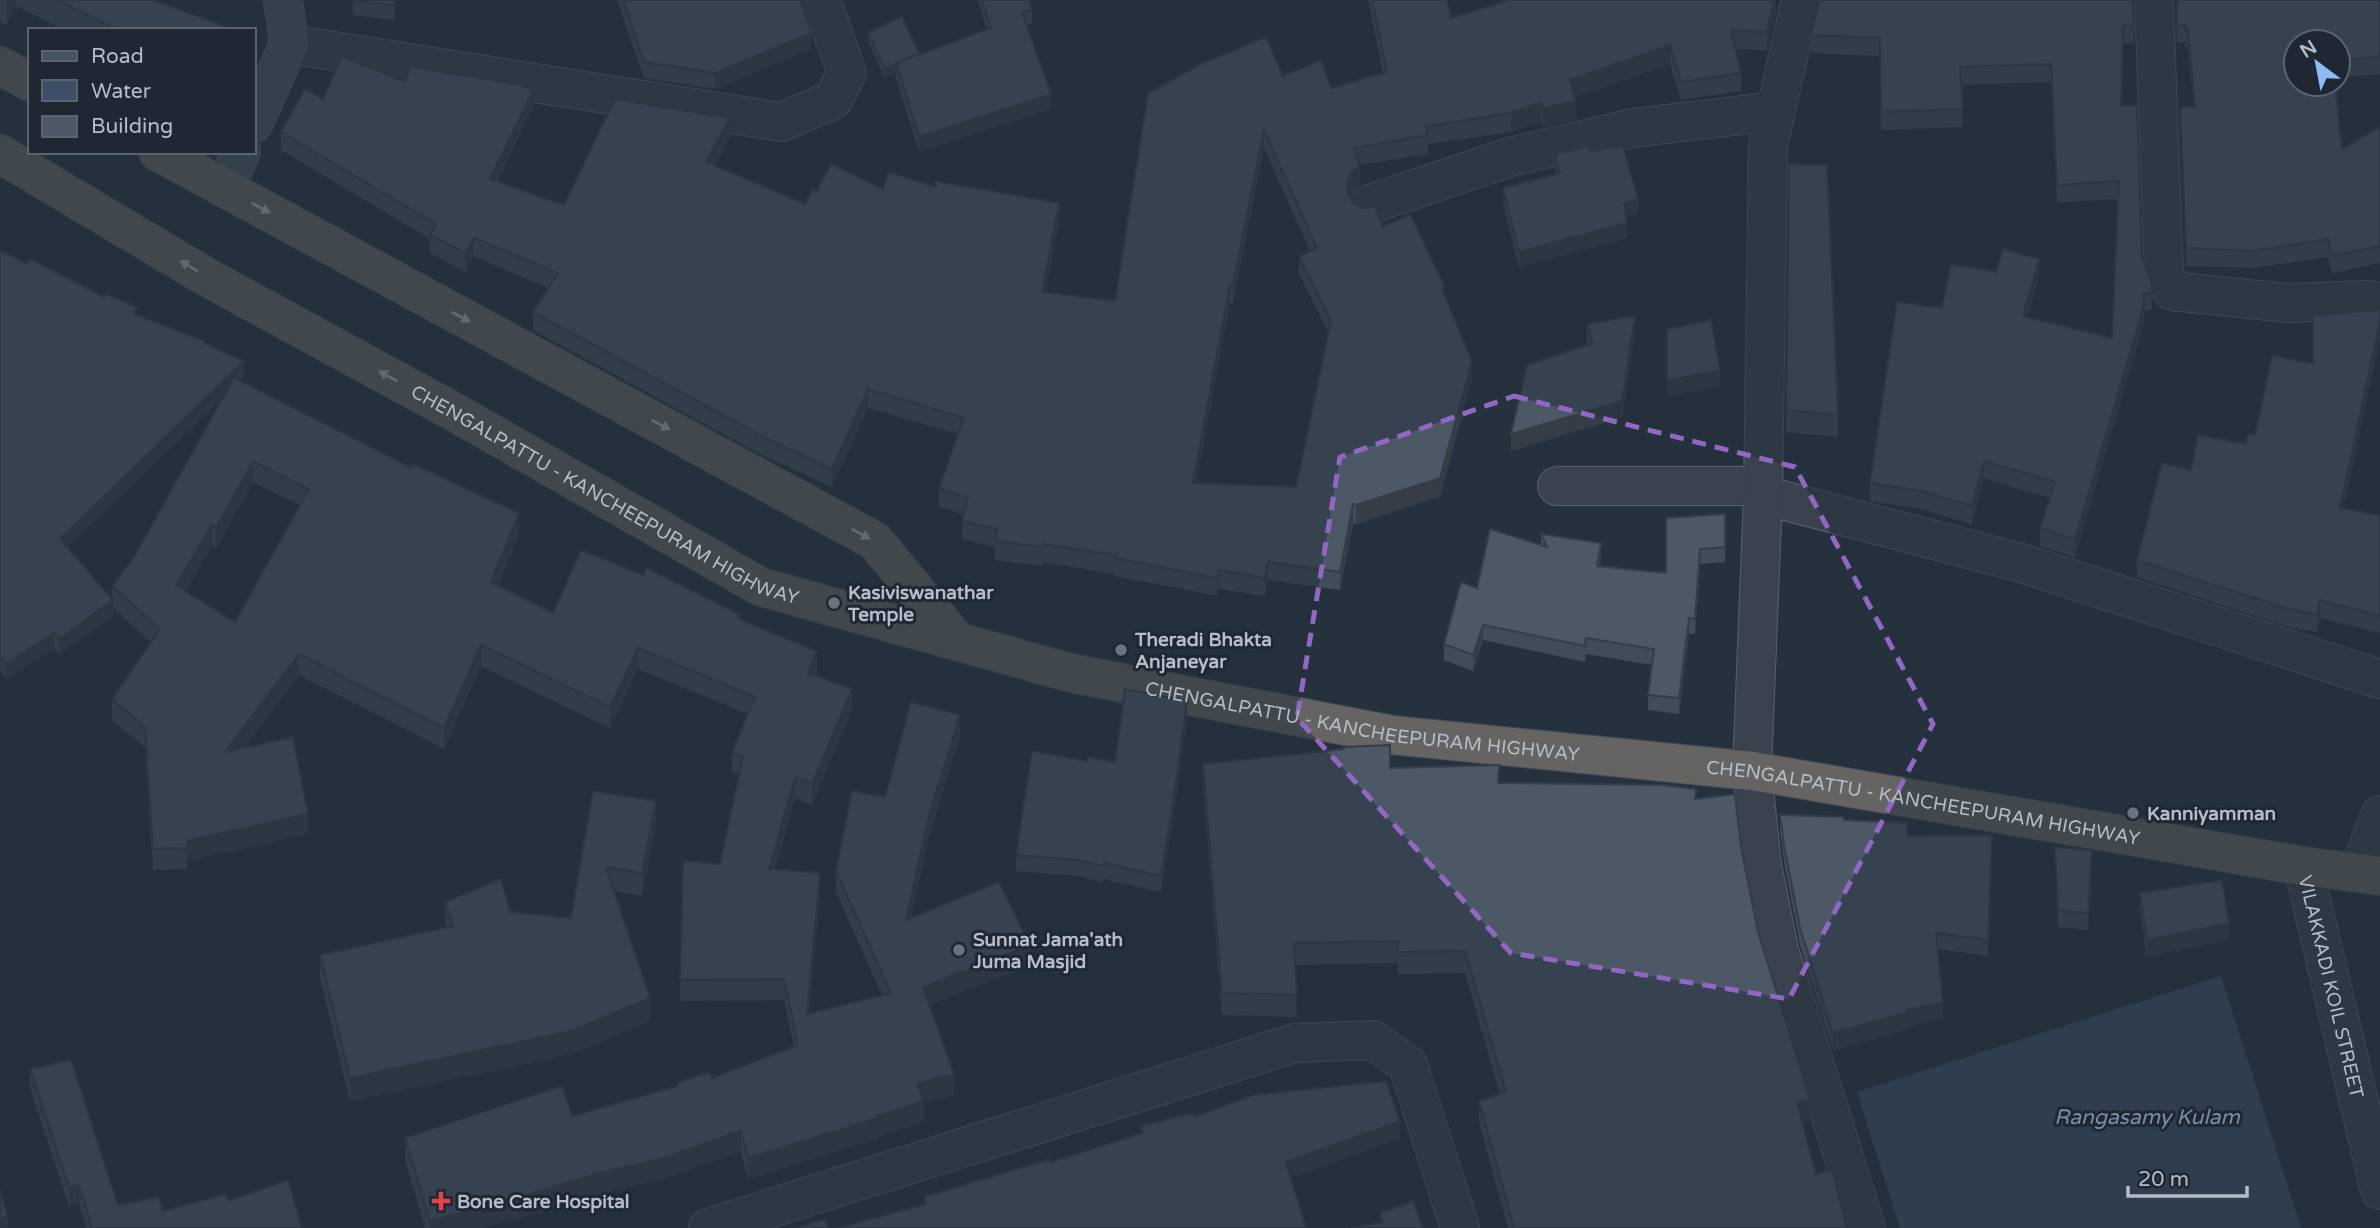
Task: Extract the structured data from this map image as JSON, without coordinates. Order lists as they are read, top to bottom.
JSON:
{
  "streets": {
    "highway": ["CHENGALPATTU - KANCHEEPURAM HIGHWAY"],
    "street": ["VILAKKADI KOIL STREET"]
  },
  "crossings": [
    ["CHENGALPATTU - KANCHEEPURAM HIGHWAY", "VILAKKADI KOIL STREET"]
  ],
  "water": ["Rangasamy Kulam"],
  "places": {
    "other": [
      "Kasiviswanathar Temple",
      "Theradi Bhakta Anjaneyar",
      "Kanniyamman",
      "Sunnat Jama'ath Juma Masjid"
    ],
    "health": ["Bone Care Hospital"]
  },
  "legend": ["Road", "Water", "Building"],
  "scale_bar": "20 m",
  "north": "top left"
}
